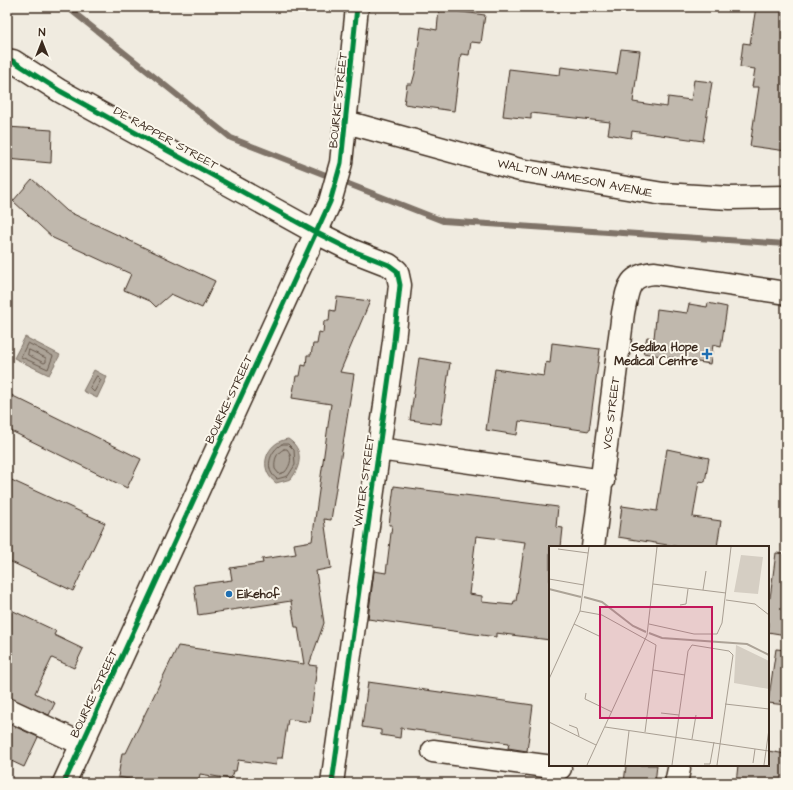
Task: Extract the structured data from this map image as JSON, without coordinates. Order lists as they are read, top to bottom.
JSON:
{
  "streets": {
    "street": [
      "BOURKE STREET",
      "DE RAPPER STREET",
      "WALTON JAMESON AVENUE",
      "VOS STREET",
      "WATER STREET"
    ]
  },
  "crossings": [
    ["BOURKE STREET", "DE RAPPER STREET"],
    ["BOURKE STREET", "WALTON JAMESON AVENUE"],
    ["BOURKE STREET", "WATER STREET"],
    ["DE RAPPER STREET", "WATER STREET"]
  ],
  "places": {
    "health": ["Sediba Hope Medical Centre"],
    "other": ["Eikehof"]
  },
  "north": "top"
}
